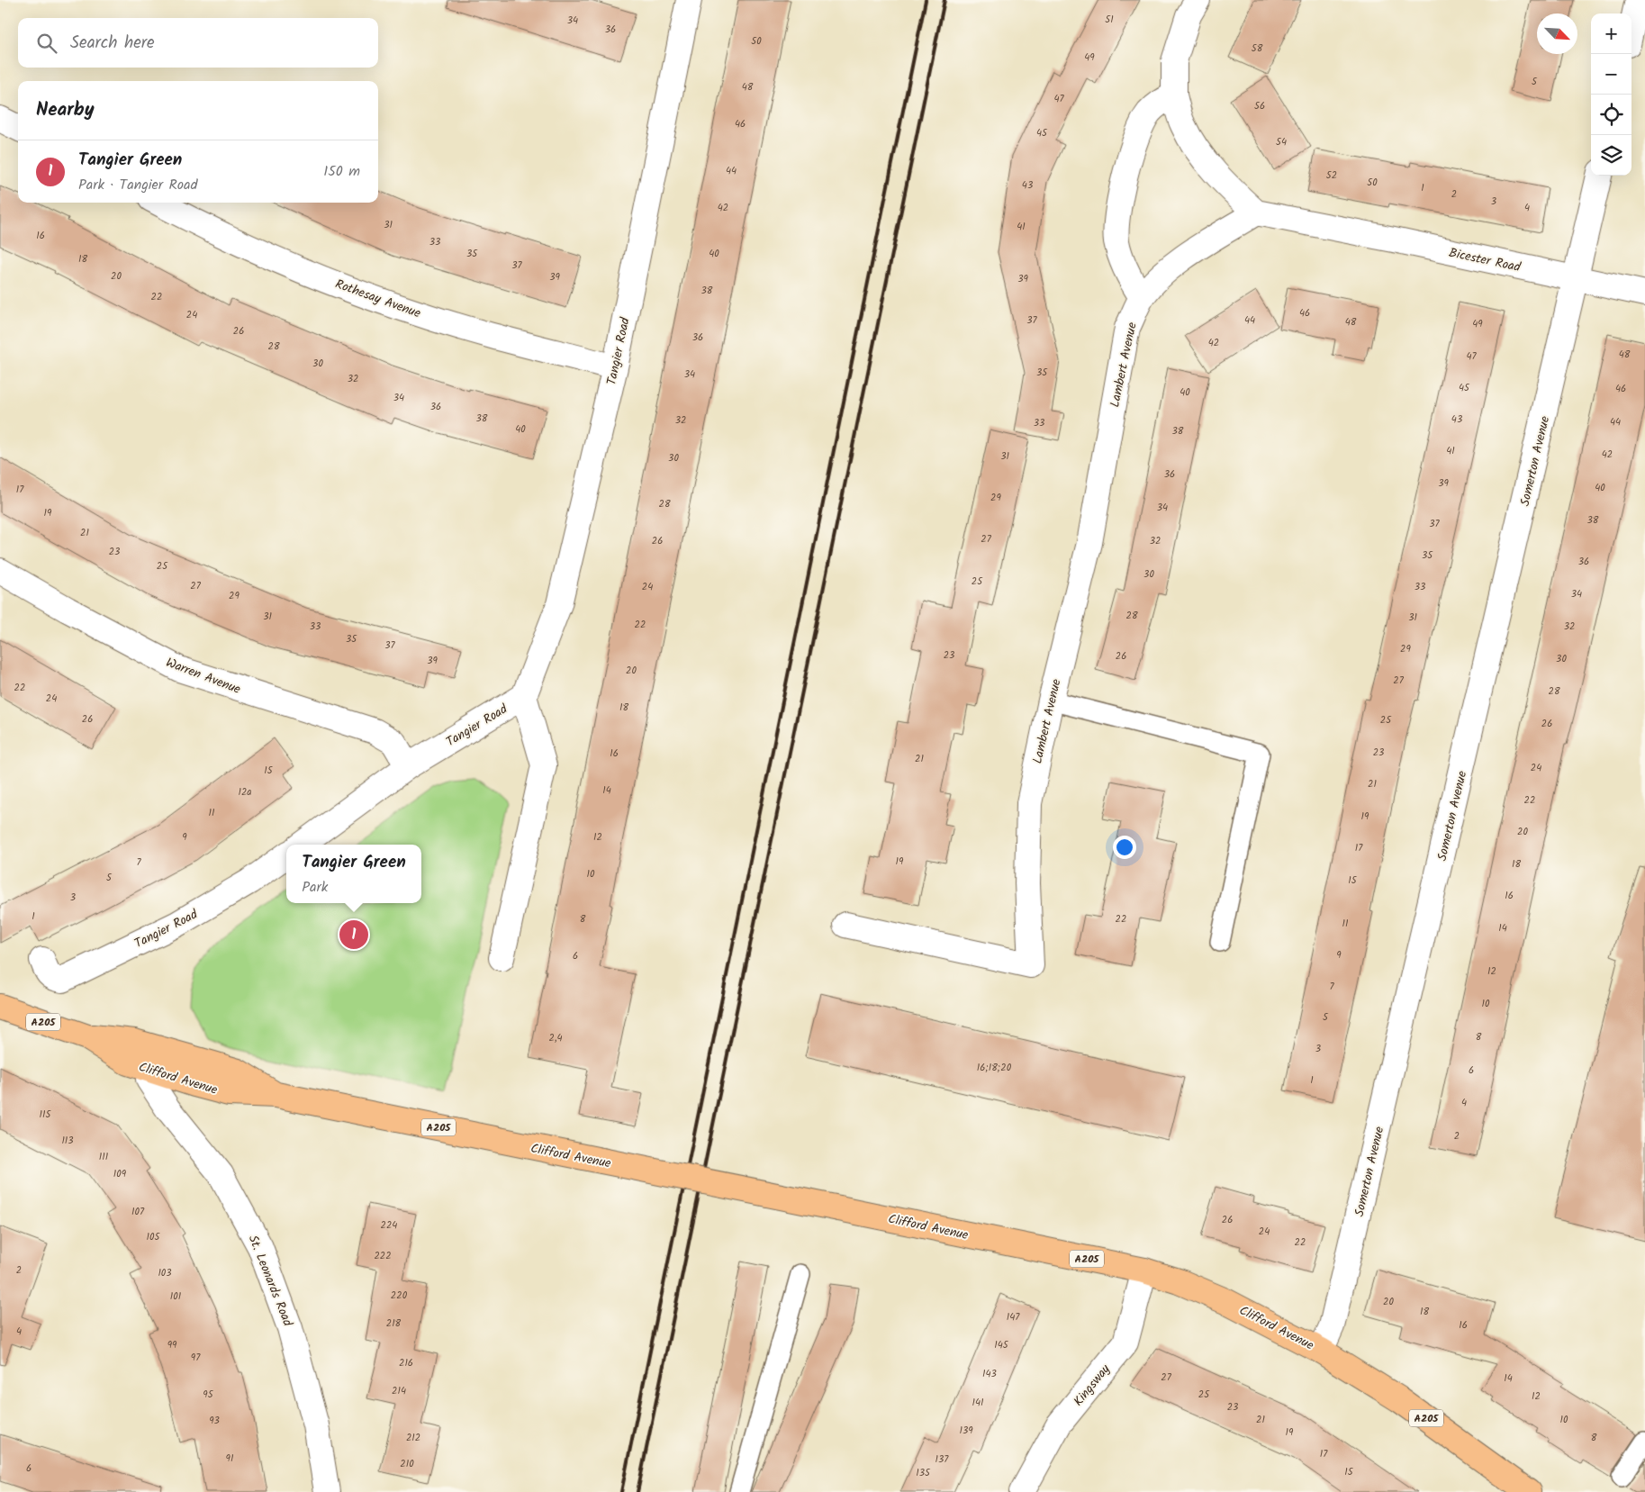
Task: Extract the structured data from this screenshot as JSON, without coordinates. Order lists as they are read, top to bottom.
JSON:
{
  "streets": {
    "highway": ["A205", "Clifford Avenue"],
    "street": [
      "Bicester Road",
      "Rothesay Avenue",
      "Tangier Road",
      "Lambert Avenue",
      "Somerton Avenue",
      "Warren Avenue",
      "St. Leonards Road",
      "Kingsway"
    ]
  },
  "crossings": [
    ["Bicester Road", "Lambert Avenue"],
    ["Bicester Road", "Somerton Avenue"],
    ["Rothesay Avenue", "Tangier Road"],
    ["Tangier Road", "Warren Avenue"],
    ["Somerton Avenue", "Clifford Avenue"],
    ["Clifford Avenue", "St. Leonards Road"],
    ["Clifford Avenue", "Kingsway"]
  ],
  "house_numbers": [
    "51",
    "34",
    "36",
    "50",
    "58",
    "49",
    "5",
    "48",
    "47",
    "56",
    "46",
    "45",
    "54",
    "44",
    "52",
    "50",
    "43",
    "1",
    "2",
    "3",
    "42",
    "4",
    "31",
    "41",
    "16",
    "33",
    "35",
    "40",
    "18",
    "37",
    "20",
    "39",
    "39",
    "38",
    "22",
    "46",
    "24",
    "37",
    "44",
    "48",
    "49",
    "26",
    "36",
    "42",
    "28",
    "48",
    "47",
    "30",
    "35",
    "34",
    "32",
    "45",
    "46",
    "40",
    "34",
    "36",
    "38",
    "43",
    "32",
    "44",
    "33",
    "40",
    "38",
    "41",
    "42",
    "31",
    "30",
    "36",
    "39",
    "40",
    "17",
    "29",
    "28",
    "34",
    "19",
    "38",
    "37",
    "21",
    "27",
    "26",
    "32",
    "23",
    "35",
    "36",
    "25",
    "30",
    "25",
    "27",
    "24",
    "33",
    "34",
    "29",
    "28",
    "31",
    "31",
    "22",
    "33",
    "32",
    "35",
    "37",
    "29",
    "23",
    "26",
    "30",
    "39",
    "20",
    "27",
    "22",
    "28",
    "24",
    "18",
    "26",
    "25",
    "26",
    "23",
    "16",
    "21",
    "24",
    "15",
    "21",
    "14",
    "12a",
    "22",
    "11",
    "19",
    "20",
    "9",
    "12",
    "17",
    "19",
    "7",
    "18",
    "10",
    "5",
    "15",
    "16",
    "3",
    "1",
    "8",
    "22",
    "11",
    "14",
    "9",
    "6",
    "12",
    "7",
    "10",
    "5",
    "8",
    "2,4",
    "3",
    "16;18;20",
    "6",
    "1",
    "4",
    "115",
    "2",
    "113",
    "111",
    "109",
    "107",
    "26",
    "224",
    "24",
    "105",
    "22",
    "222",
    "2",
    "103",
    "220",
    "101",
    "20",
    "18",
    "147",
    "218",
    "16",
    "4",
    "99",
    "145",
    "97",
    "216",
    "143",
    "27",
    "14",
    "214",
    "95",
    "25",
    "12",
    "141",
    "23",
    "21",
    "10",
    "93",
    "139",
    "19",
    "212",
    "8",
    "17",
    "91",
    "137",
    "210",
    "6",
    "15",
    "135"
  ],
  "north": "bottom right",
  "page": {
    "map_buttons": ["+", "−"],
    "search": "Search here",
    "heading": "Nearby",
    "list": [
      {
        "mark": "1",
        "name": "Tangier Green",
        "note": "Park · Tangier Road",
        "value": "150 m"
      }
    ],
    "popup": ["Tangier Green", "Park"],
    "pins": "1"
  }
}
